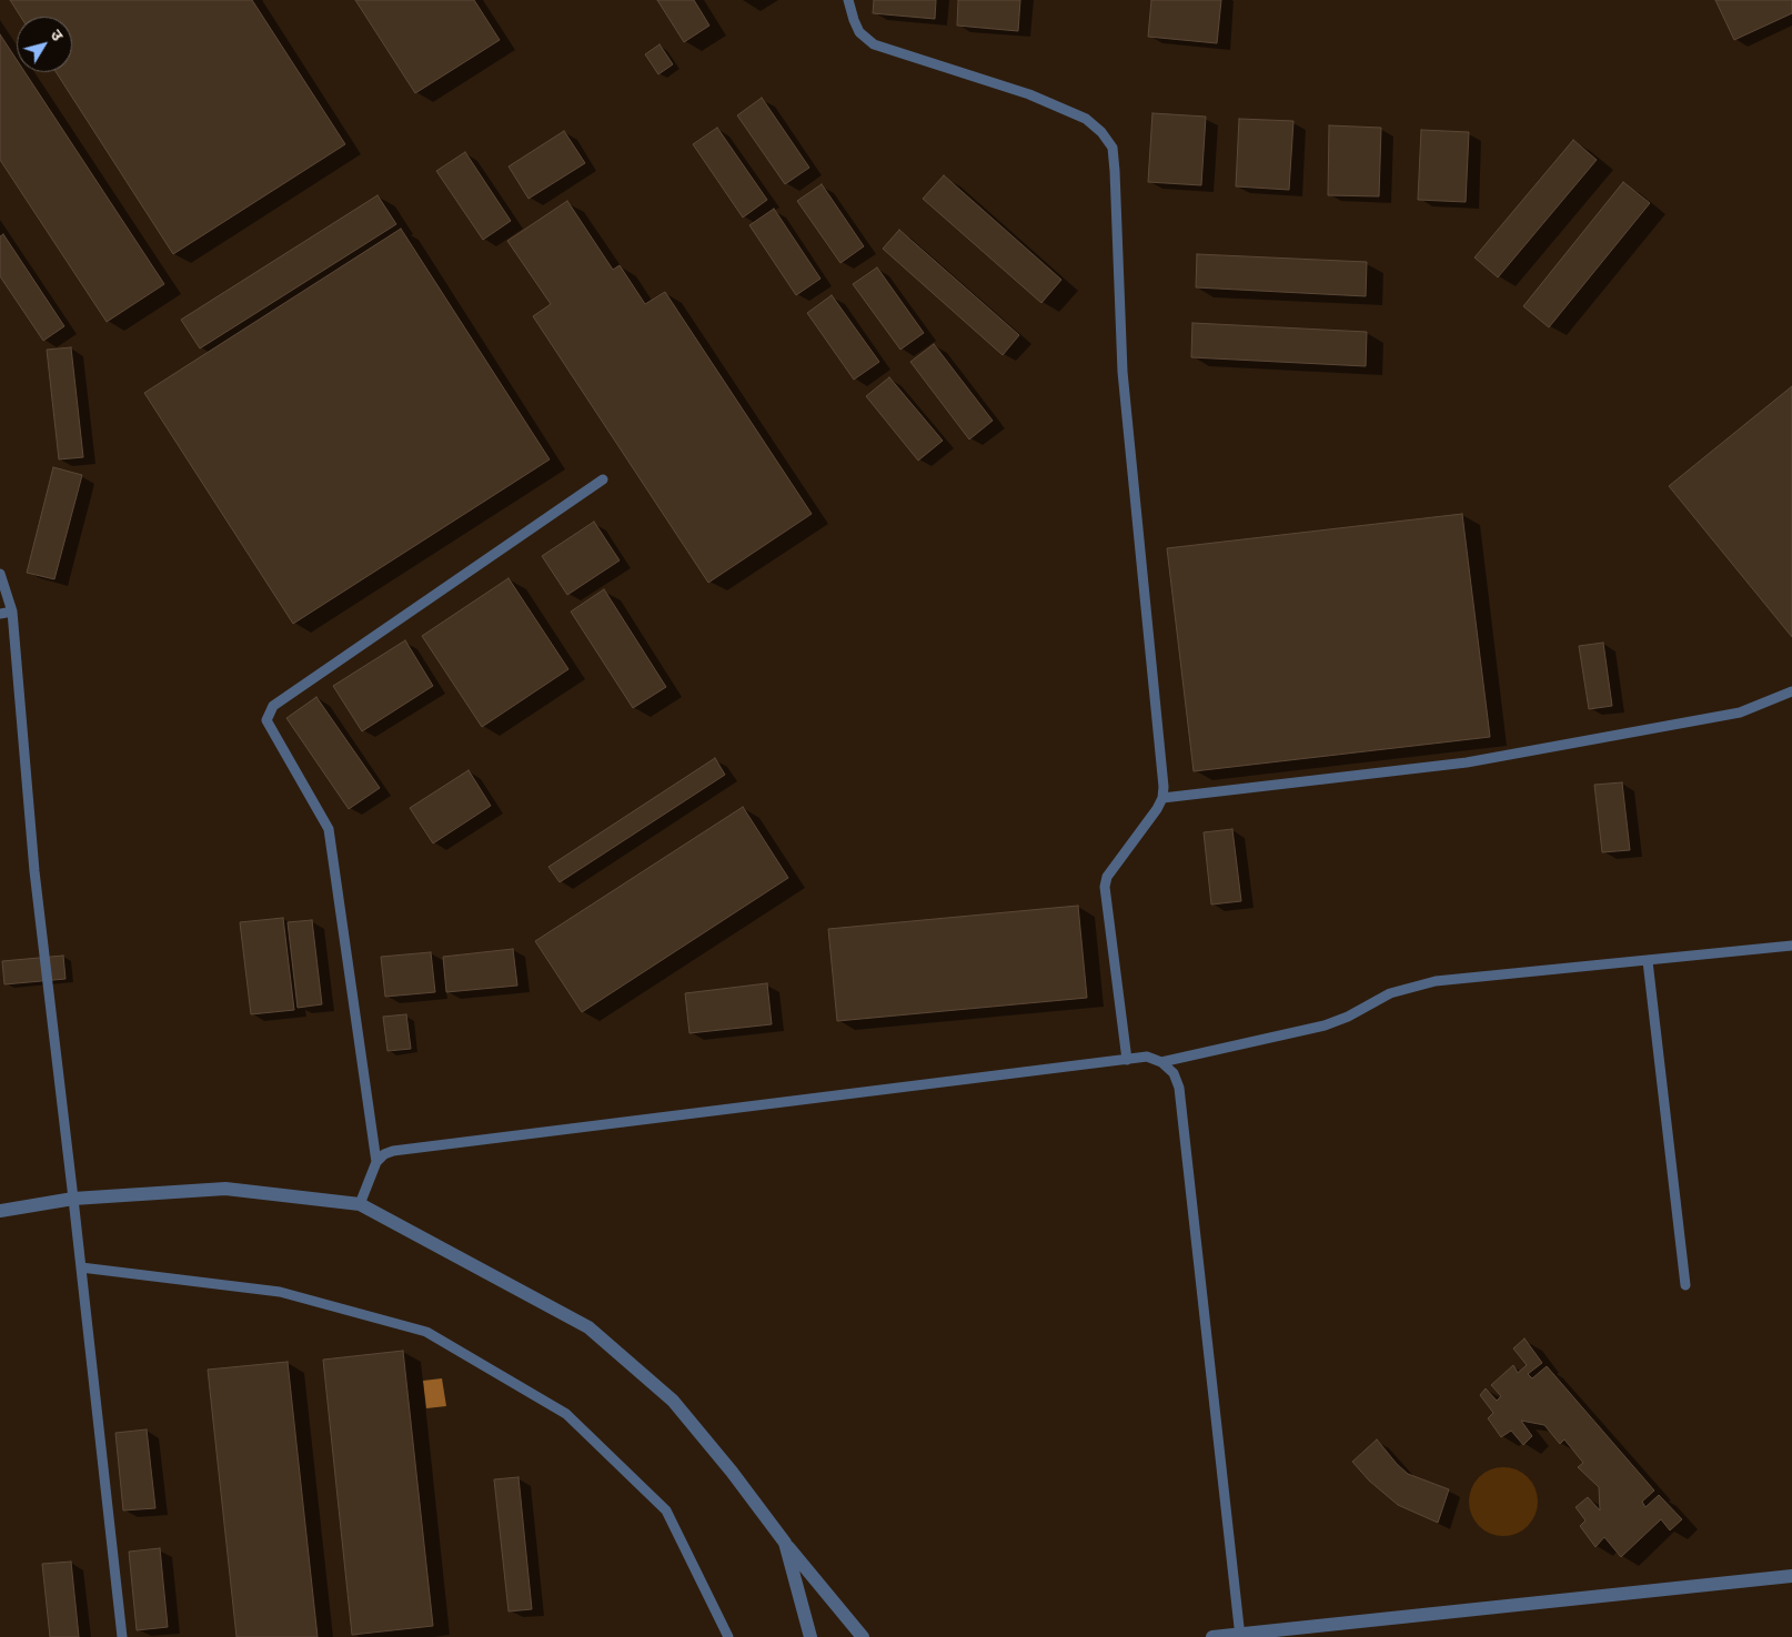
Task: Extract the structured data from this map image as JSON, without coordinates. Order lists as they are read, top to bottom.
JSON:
{
  "north": "top right"
}
